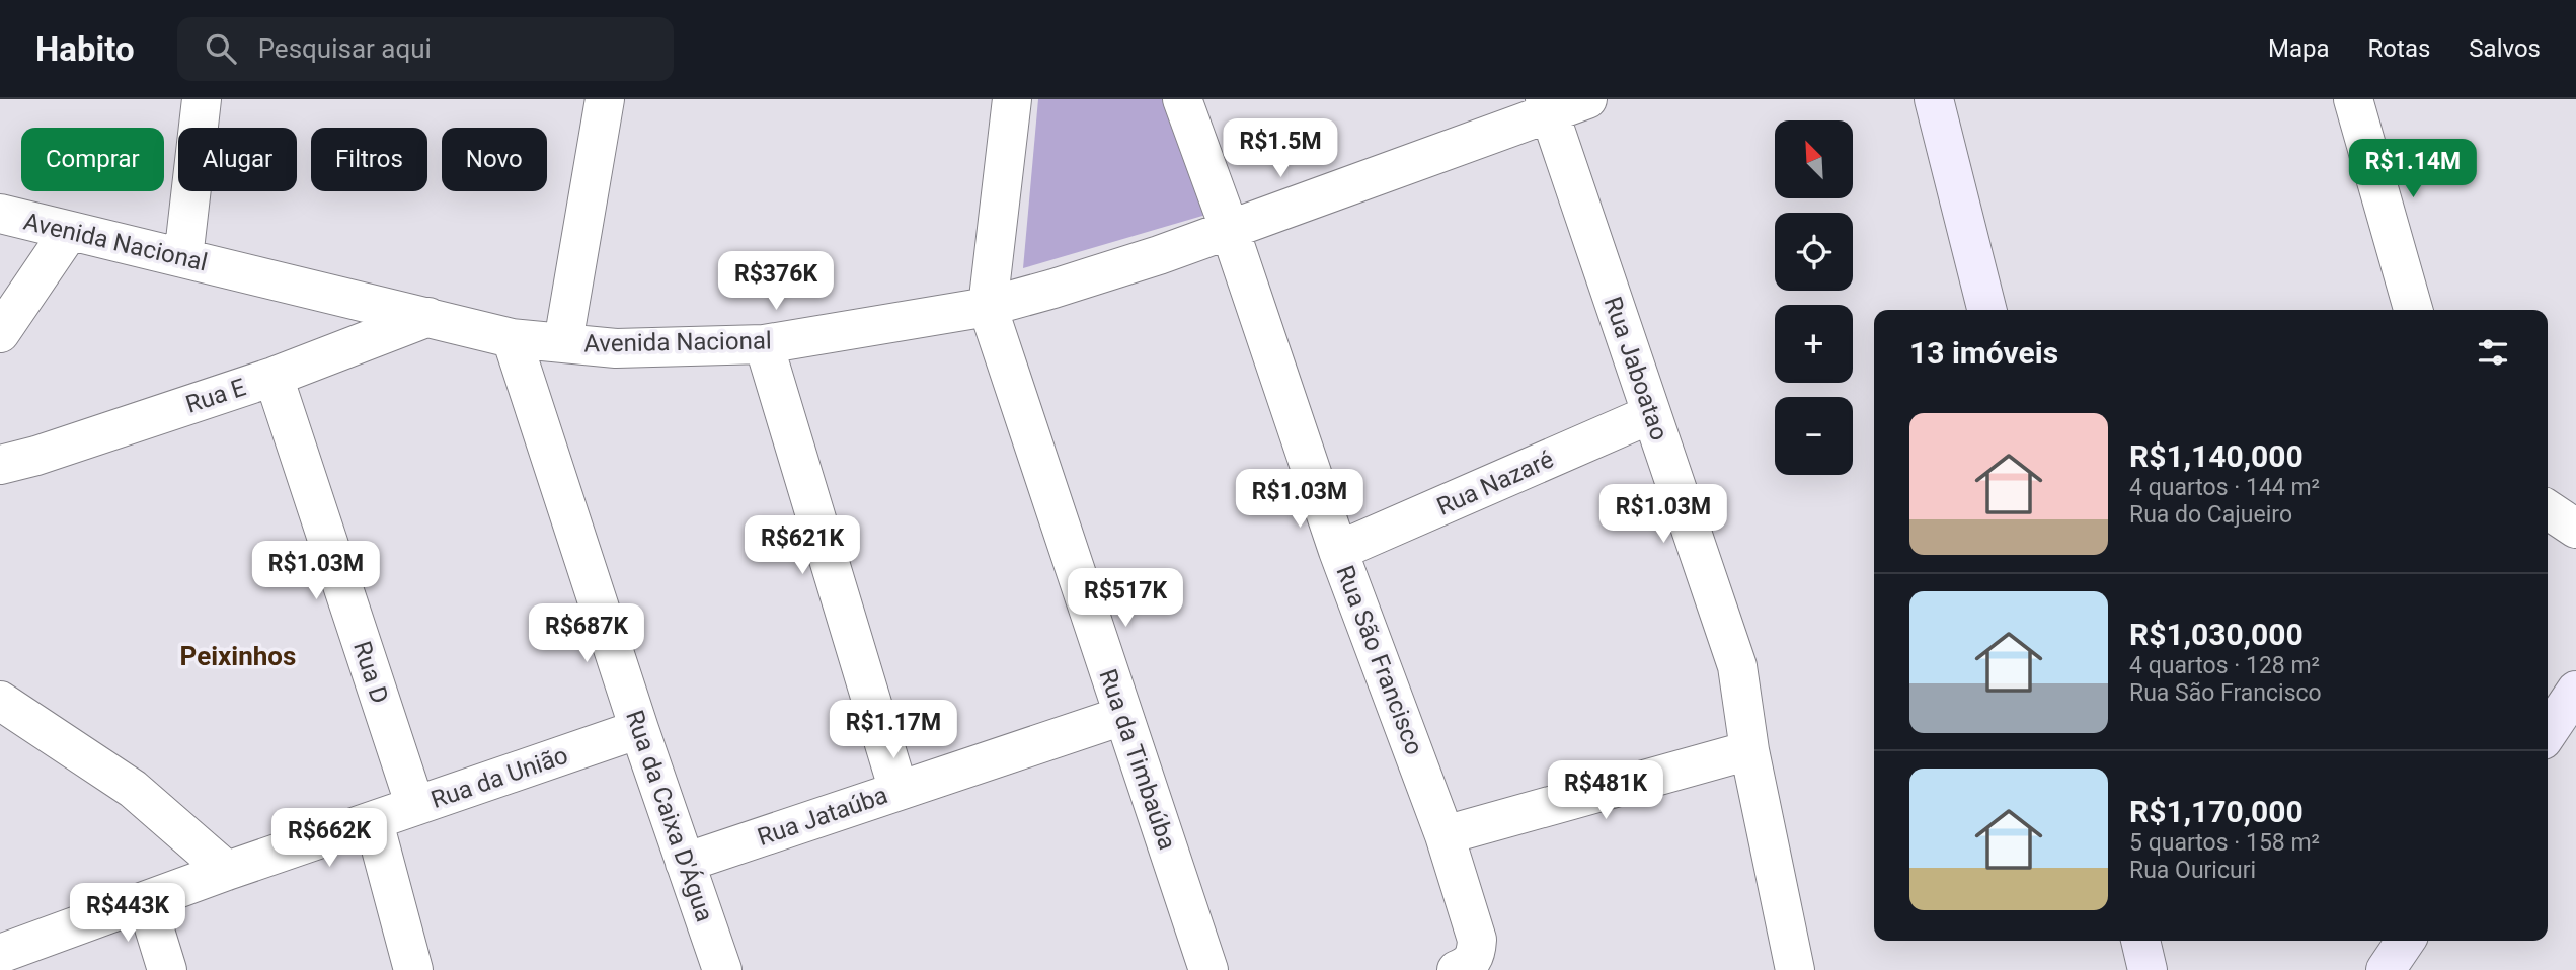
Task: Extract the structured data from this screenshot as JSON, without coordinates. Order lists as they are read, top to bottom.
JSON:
{
  "streets": {
    "street": [
      "Avenida Nacional",
      "Rua Jaboatao",
      "Rua E",
      "Rua Nazaré",
      "Rua São Francisco",
      "Rua D",
      "Rua da Timbaúba",
      "Rua da União",
      "Rua da Caixa D'Água",
      "Rua Jataúba"
    ]
  },
  "crossings": [
    ["Avenida Nacional", "Rua Jaboatao"],
    ["Avenida Nacional", "Rua E"],
    ["Avenida Nacional", "Rua São Francisco"],
    ["Avenida Nacional", "Rua da Timbaúba"],
    ["Avenida Nacional", "Rua da Caixa D'Água"],
    ["Rua Jaboatao", "Rua Nazaré"],
    ["Rua E", "Rua D"],
    ["Rua Nazaré", "Rua São Francisco"],
    ["Rua D", "Rua da União"],
    ["Rua da Timbaúba", "Rua Jataúba"],
    ["Rua da União", "Rua da Caixa D'Água"],
    ["Rua da Caixa D'Água", "Rua Jataúba"]
  ],
  "districts": ["Peixinhos"],
  "north": "top left",
  "page": {
    "header": "Habito",
    "search": "Pesquisar aqui",
    "nav": ["Mapa", "Rotas", "Salvos"],
    "price": [
      "R$1.5M",
      "R$1.14M",
      "R$376K",
      "R$1.03M",
      "R$1.03M",
      "R$621K",
      "R$1.03M",
      "R$517K",
      "R$687K",
      "R$1.17M",
      "R$481K",
      "R$662K",
      "R$443K"
    ],
    "map_buttons": ["+", "−"],
    "chip": [
      "Comprar",
      "Alugar",
      "Filtros",
      "Novo"
    ],
    "heading": "13 imóveis",
    "list": [
      {
        "name": "R$1,140,000",
        "note": "4 quartos · 144 m² · Rua do Cajueiro"
      },
      {
        "name": "R$1,030,000",
        "note": "4 quartos · 128 m² · Rua São Francisco"
      },
      {
        "name": "R$1,170,000",
        "note": "5 quartos · 158 m² · Rua Ouricuri"
      }
    ]
  }
}
